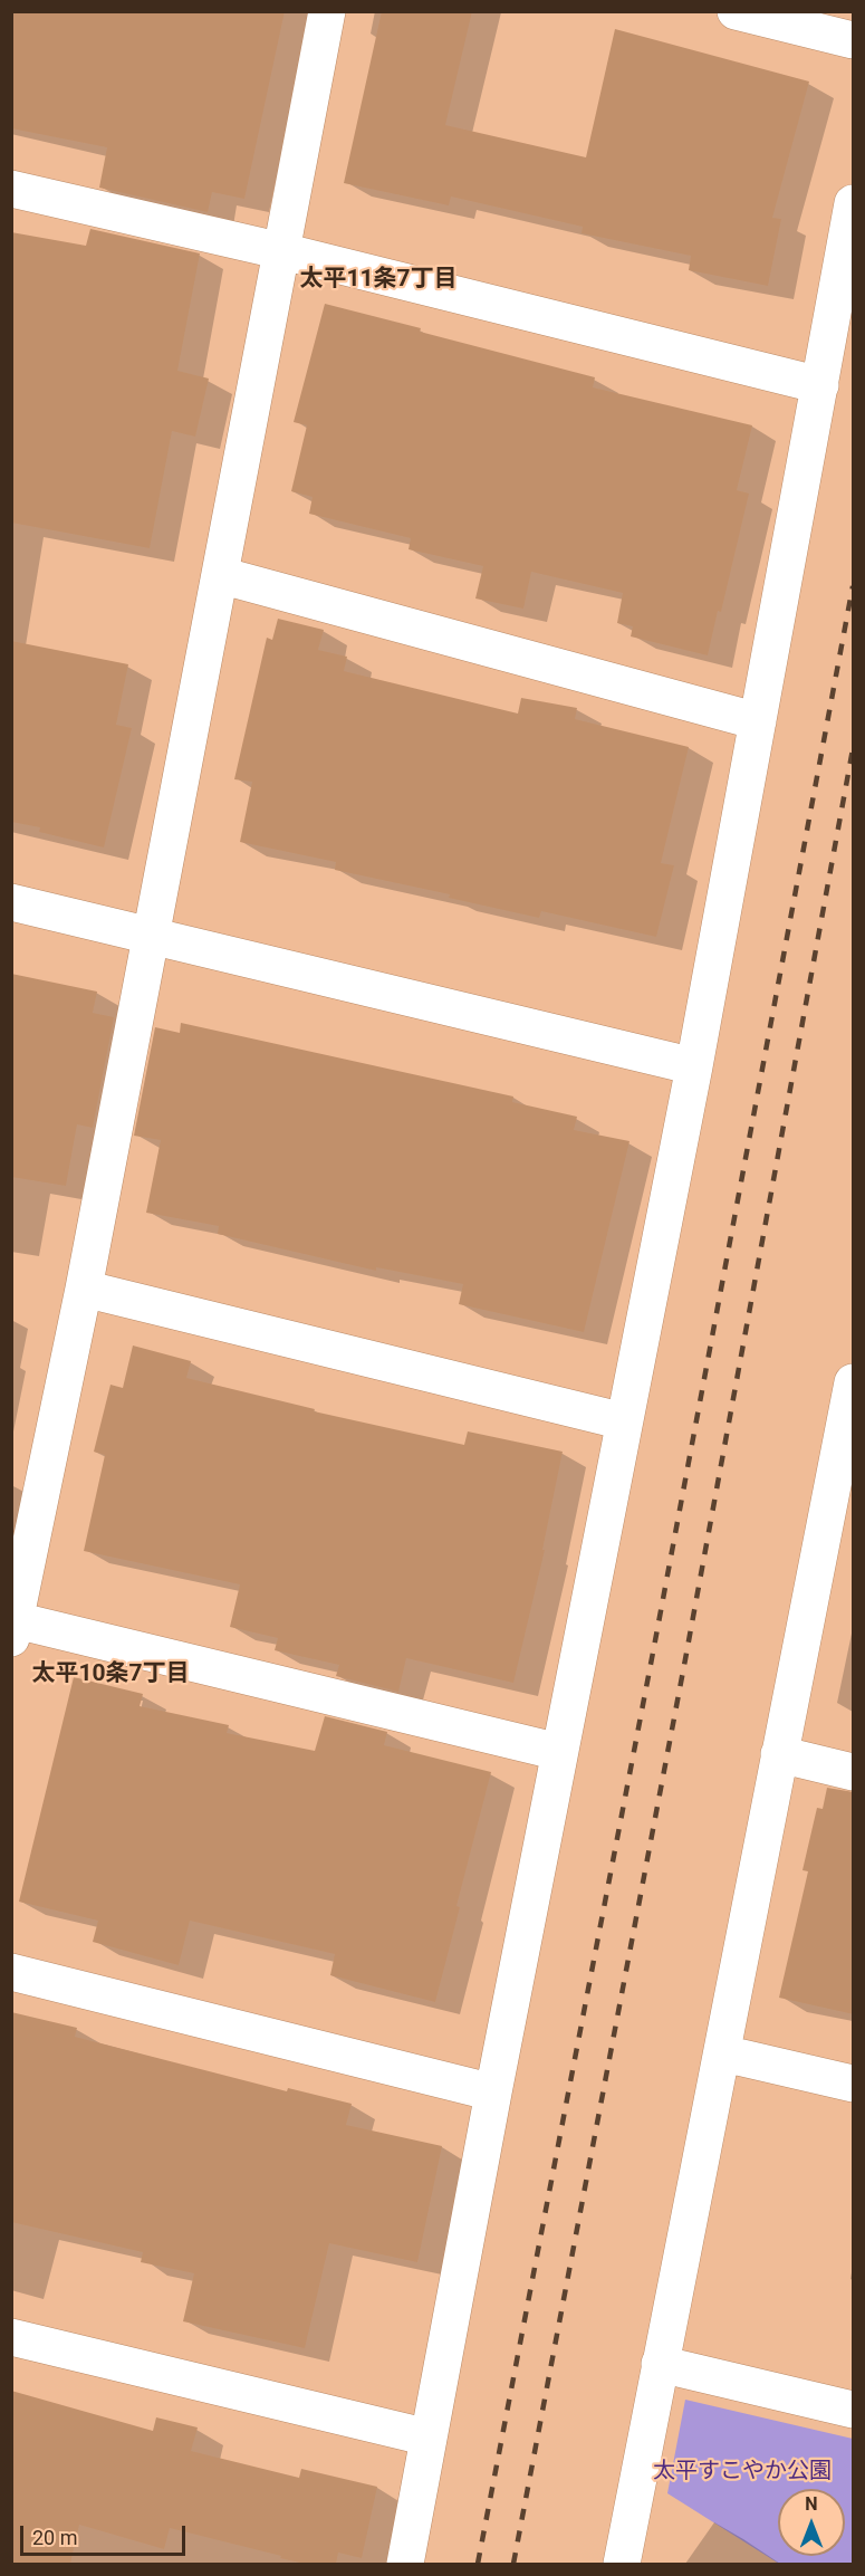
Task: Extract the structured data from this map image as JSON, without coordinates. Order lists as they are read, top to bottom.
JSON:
{
  "districts": ["太平11条7丁目", "太平10条7丁目"],
  "parks": ["太平すこやか公園"],
  "scale_bar": "20 m",
  "north": "top"
}
